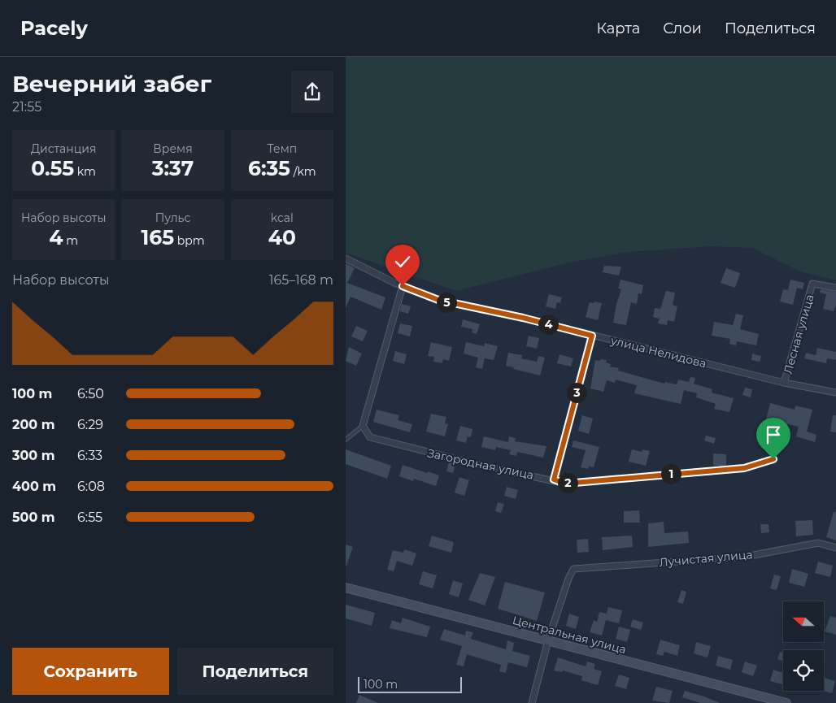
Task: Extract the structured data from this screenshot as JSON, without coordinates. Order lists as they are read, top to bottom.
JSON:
{
  "streets": {
    "street": [
      "Лесная улица",
      "улица Нелидова",
      "Загородная улица",
      "Лучистая улица",
      "Центральная улица"
    ]
  },
  "crossings": [
    ["Лесная улица", "улица Нелидова"],
    ["Лучистая улица", "Центральная улица"]
  ],
  "scale_bar": "100 m",
  "north": "left",
  "page": {
    "header": "Pacely",
    "nav": ["Карта", "Слои", "Поделиться"],
    "heading": ["Вечерний забег", "21:55"],
    "stats": [
      ["Дистанция", "0.55 km"],
      ["Время", "3:37"],
      ["Темп", "6:35 /km"],
      ["Набор высоты", "4 m"],
      ["Пульс", "165 bpm"],
      ["kcal", "40"]
    ],
    "chart": ["Набор высоты", "165–168 m"],
    "pins": [
      "5",
      "4",
      "3",
      "1",
      "2"
    ],
    "list": [
      {
        "name": "100 m",
        "note": "6:50"
      },
      {
        "name": "200 m",
        "note": "6:29"
      },
      {
        "name": "300 m",
        "note": "6:33"
      },
      {
        "name": "400 m",
        "note": "6:08"
      },
      {
        "name": "500 m",
        "note": "6:55"
      }
    ],
    "buttons": ["Сохранить", "Поделиться"],
    "scale": "100 m"
  }
}
